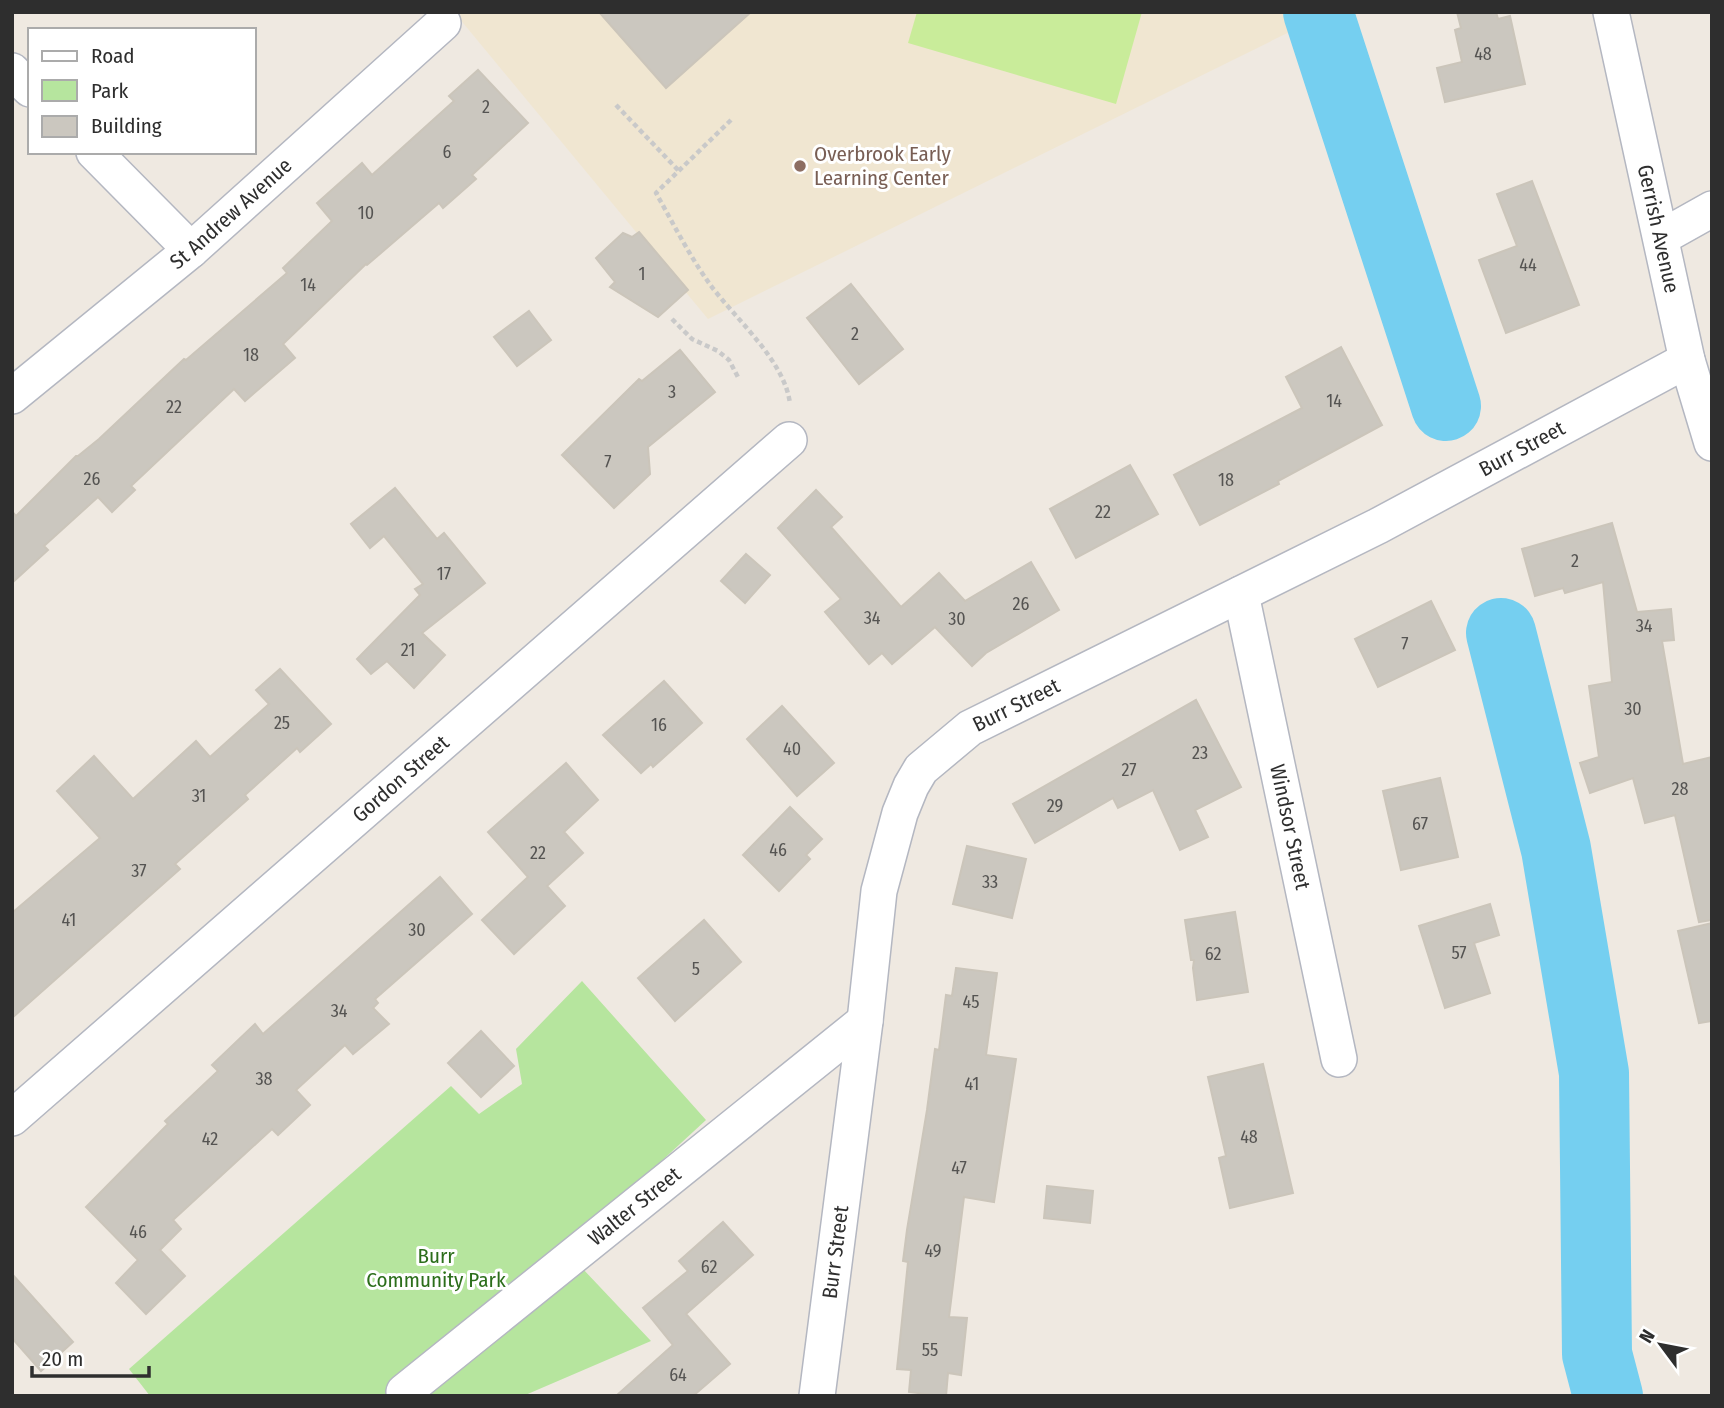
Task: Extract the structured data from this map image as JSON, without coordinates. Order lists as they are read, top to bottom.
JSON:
{
  "streets": {
    "street": [
      "St Andrew Avenue",
      "Gerrish Avenue",
      "Burr Street",
      "Gordon Street",
      "Windsor Street",
      "Walter Street"
    ]
  },
  "crossings": [
    ["Gerrish Avenue", "Burr Street"],
    ["Burr Street", "Windsor Street"],
    ["Burr Street", "Walter Street"]
  ],
  "parks": ["Burr Community Park"],
  "places": ["Overbrook Early Learning Center"],
  "house_numbers": [
    "48",
    "2",
    "6",
    "10",
    "44",
    "1",
    "14",
    "2",
    "18",
    "3",
    "14",
    "22",
    "7",
    "26",
    "18",
    "22",
    "2",
    "17",
    "26",
    "34",
    "30",
    "34",
    "7",
    "21",
    "30",
    "25",
    "16",
    "40",
    "23",
    "27",
    "28",
    "31",
    "29",
    "67",
    "46",
    "22",
    "37",
    "33",
    "41",
    "30",
    "57",
    "62",
    "5",
    "45",
    "34",
    "38",
    "41",
    "48",
    "42",
    "47",
    "46",
    "49",
    "62",
    "55",
    "64"
  ],
  "legend": ["Road", "Park", "Building"],
  "scale_bar": "20 m",
  "north": "top left"
}
